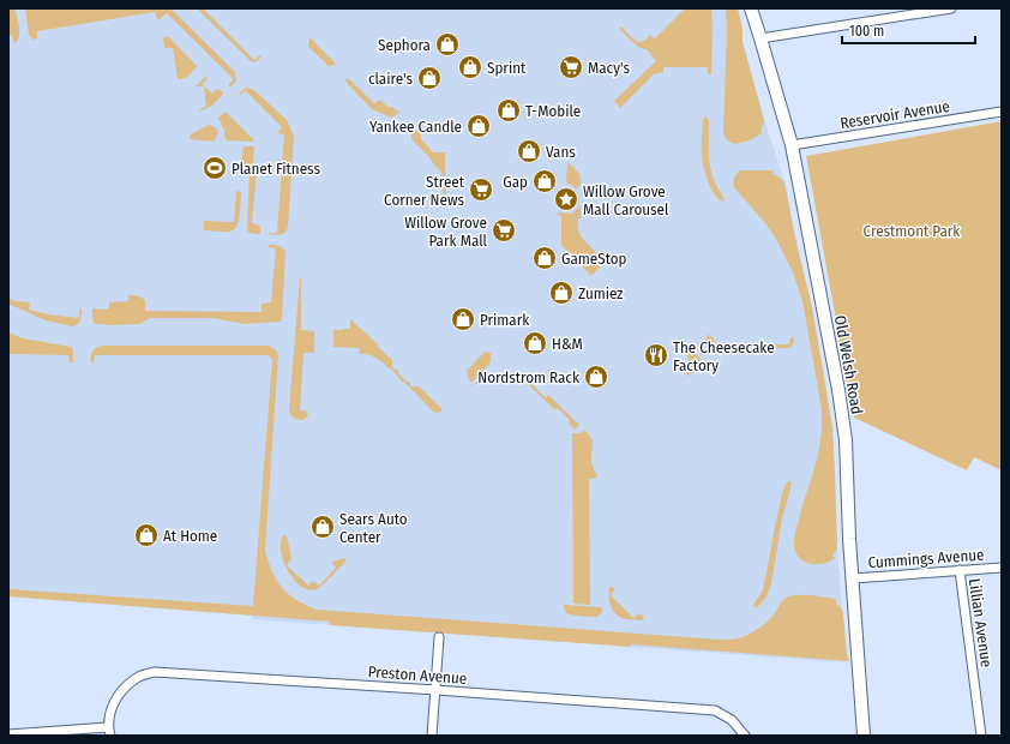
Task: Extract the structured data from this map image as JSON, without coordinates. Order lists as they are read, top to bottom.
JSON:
{
  "streets": {
    "street": [
      "Reservoir Avenue",
      "Old Welsh Road",
      "Cummings Avenue",
      "Lillian Avenue",
      "Preston Avenue"
    ]
  },
  "crossings": [
    ["Reservoir Avenue", "Old Welsh Road"],
    ["Old Welsh Road", "Cummings Avenue"],
    ["Cummings Avenue", "Lillian Avenue"]
  ],
  "parks": ["Crestmont Park"],
  "places": {
    "shop": [
      "Sephora",
      "Sprint",
      "claire's",
      "T-Mobile",
      "Yankee Candle",
      "Vans",
      "Gap",
      "GameStop",
      "Zumiez",
      "Primark",
      "H&M",
      "Nordstrom Rack",
      "Sears Auto Center",
      "At Home"
    ],
    "supermarket": ["Macy's", "Street Corner News", "Willow Grove Park Mall"],
    "sports": ["Planet Fitness"],
    "place": ["Willow Grove Mall Carousel"],
    "restaurant": ["The Cheesecake Factory"]
  },
  "scale_bar": "100 m"
}
